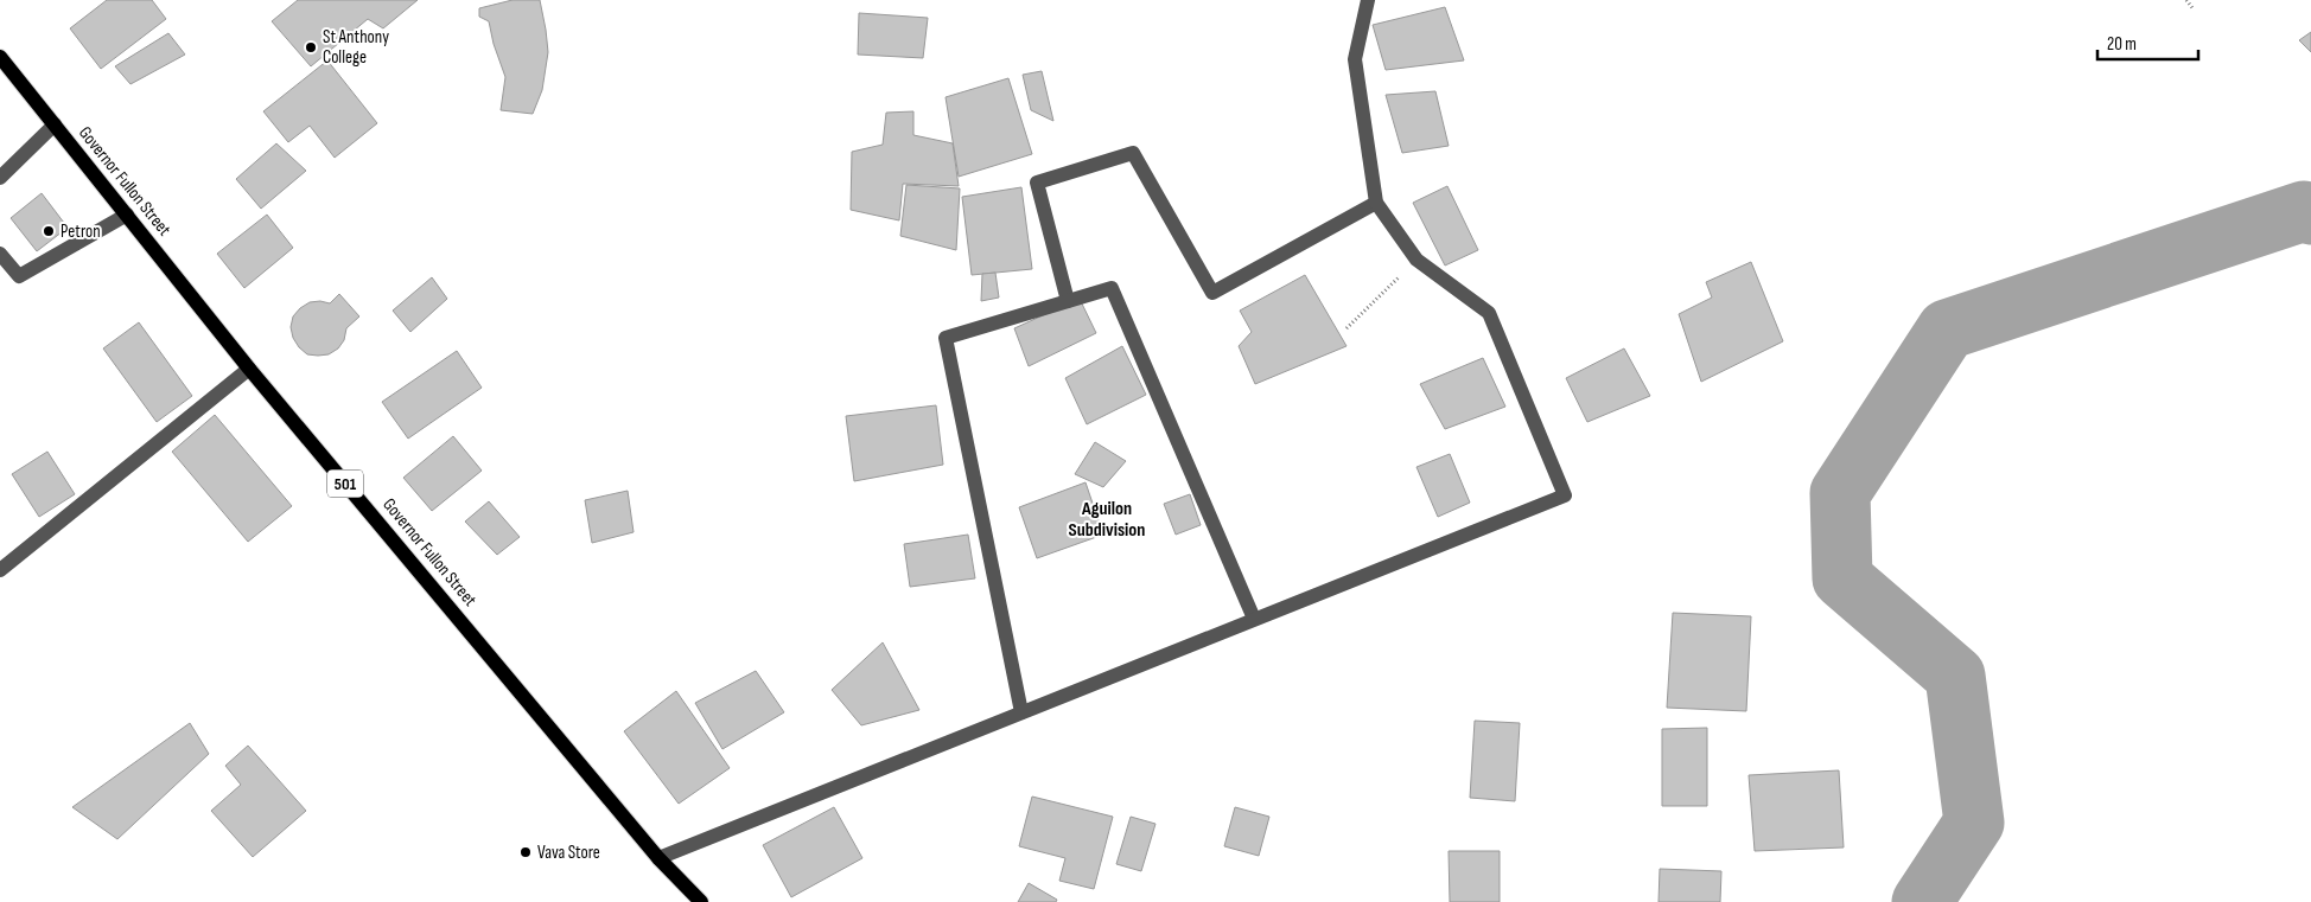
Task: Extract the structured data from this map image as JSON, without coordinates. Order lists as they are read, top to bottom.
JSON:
{
  "streets": {
    "main road": ["Governor Fullon Street", "501"]
  },
  "districts": ["Aguilon Subdivision"],
  "places": ["St Anthony College", "Petron", "Vava Store"],
  "scale_bar": "20 m"
}
